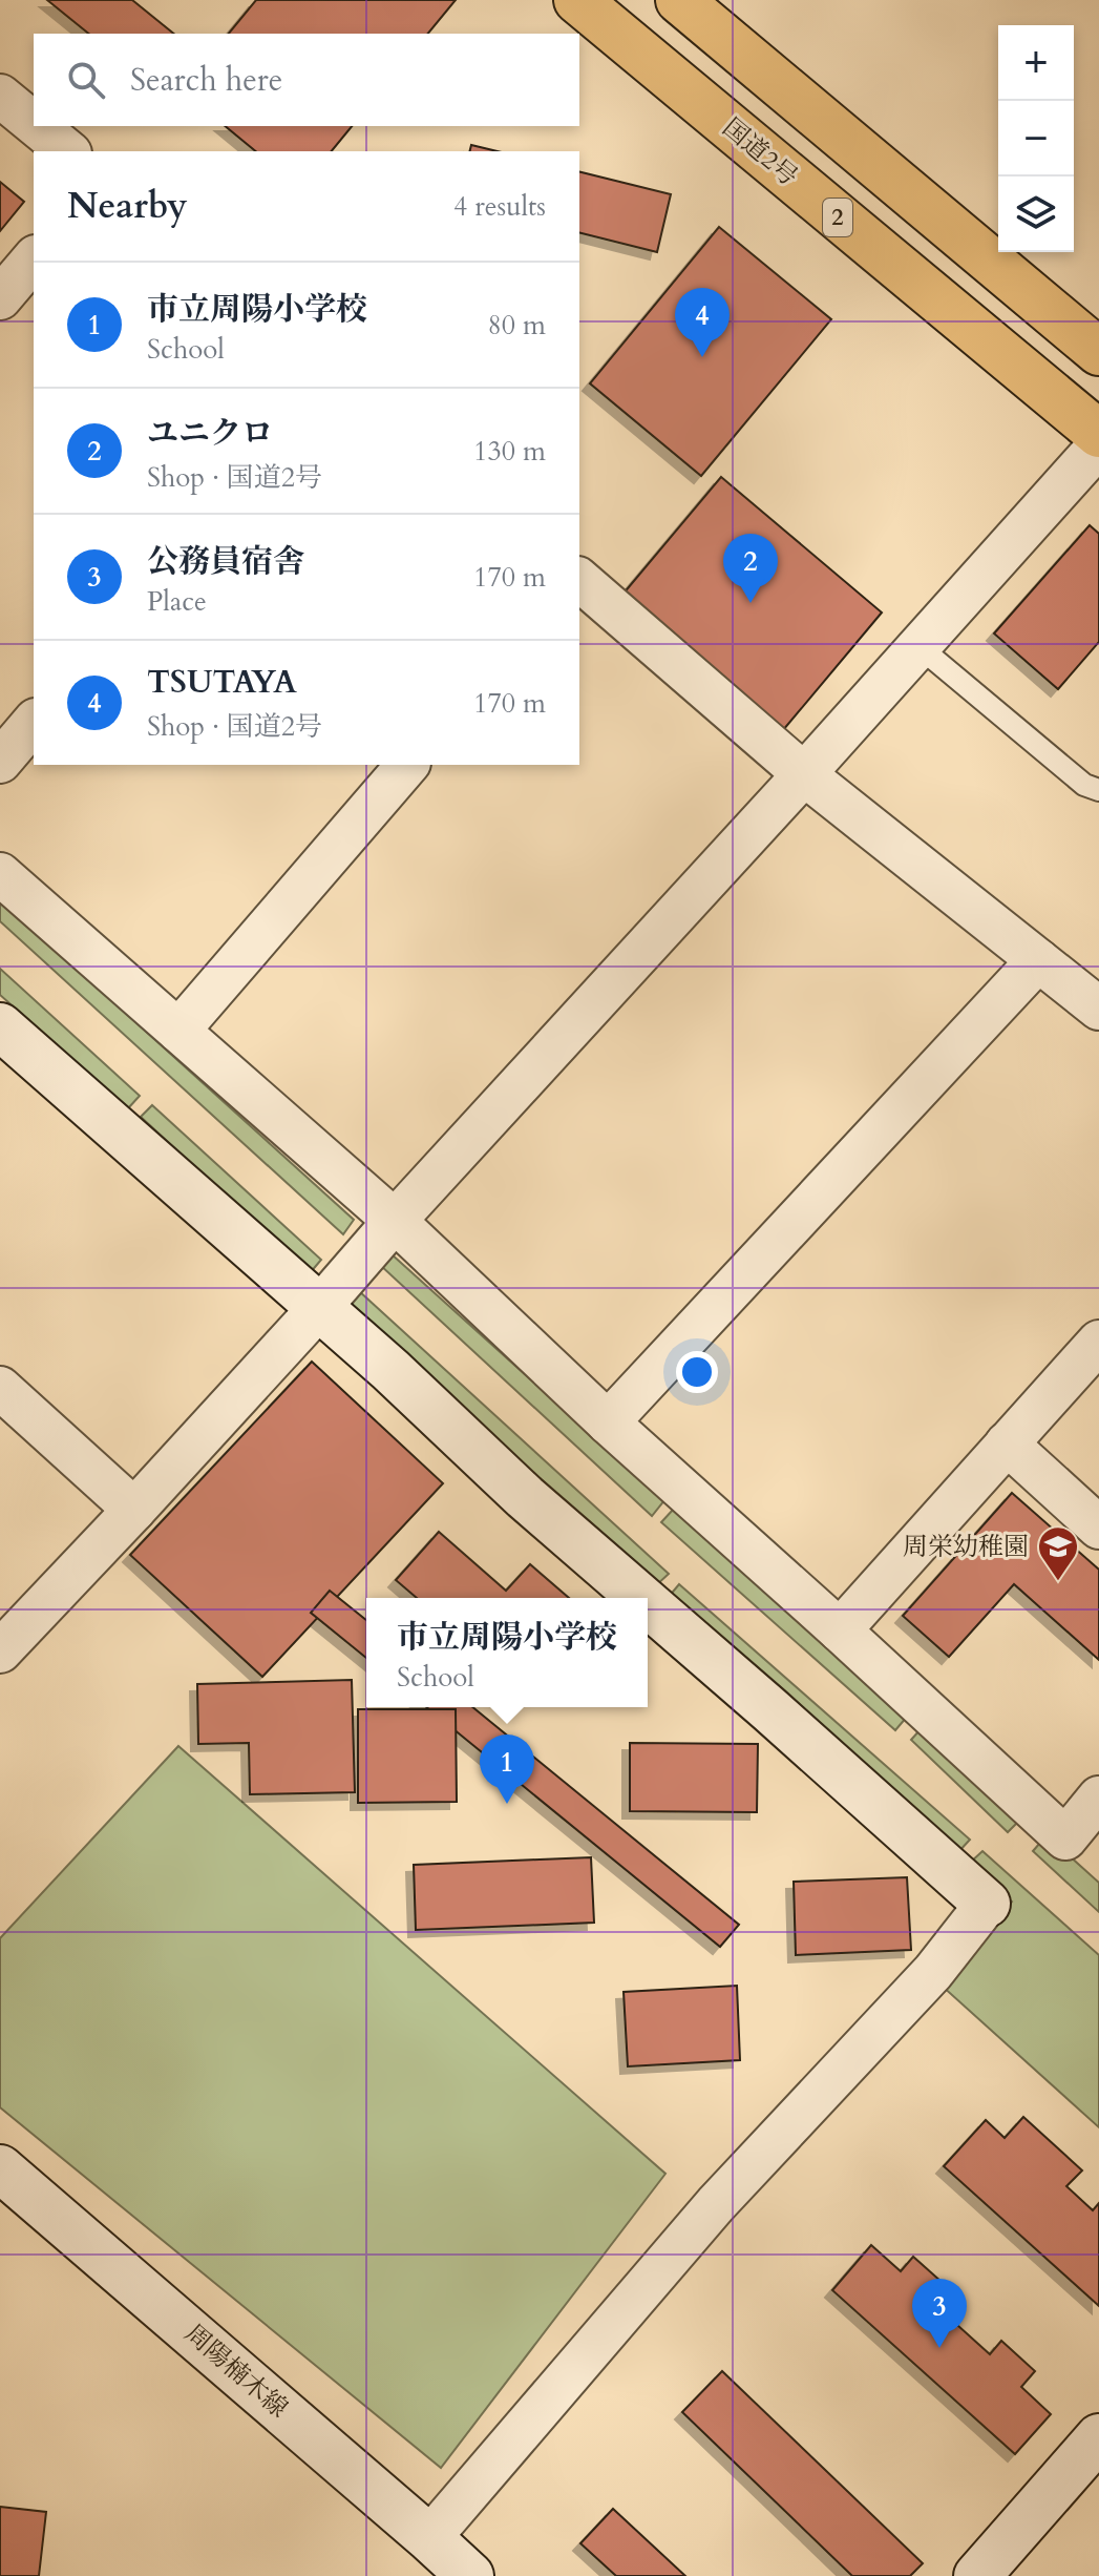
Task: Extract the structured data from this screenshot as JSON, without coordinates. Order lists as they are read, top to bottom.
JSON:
{
  "streets": {
    "highway": ["国道2号", "2"],
    "street": ["周陽楠木線"]
  },
  "places": {
    "school or university": ["周栄幼稚園"]
  },
  "page": {
    "map_buttons": ["+", "−"],
    "search": "Search here",
    "heading": ["Nearby", "4 results"],
    "list": [
      {
        "mark": "1",
        "name": "市立周陽小学校",
        "note": "School",
        "value": "80 m"
      },
      {
        "mark": "2",
        "name": "ユニクロ",
        "note": "Shop · 国道2号",
        "value": "130 m"
      },
      {
        "mark": "3",
        "name": "公務員宿舎",
        "note": "Place",
        "value": "170 m"
      },
      {
        "mark": "4",
        "name": "TSUTAYA",
        "note": "Shop · 国道2号",
        "value": "170 m"
      }
    ],
    "pins": [
      "4",
      "2",
      "1",
      "3"
    ],
    "popup": ["市立周陽小学校", "School"]
  }
}
